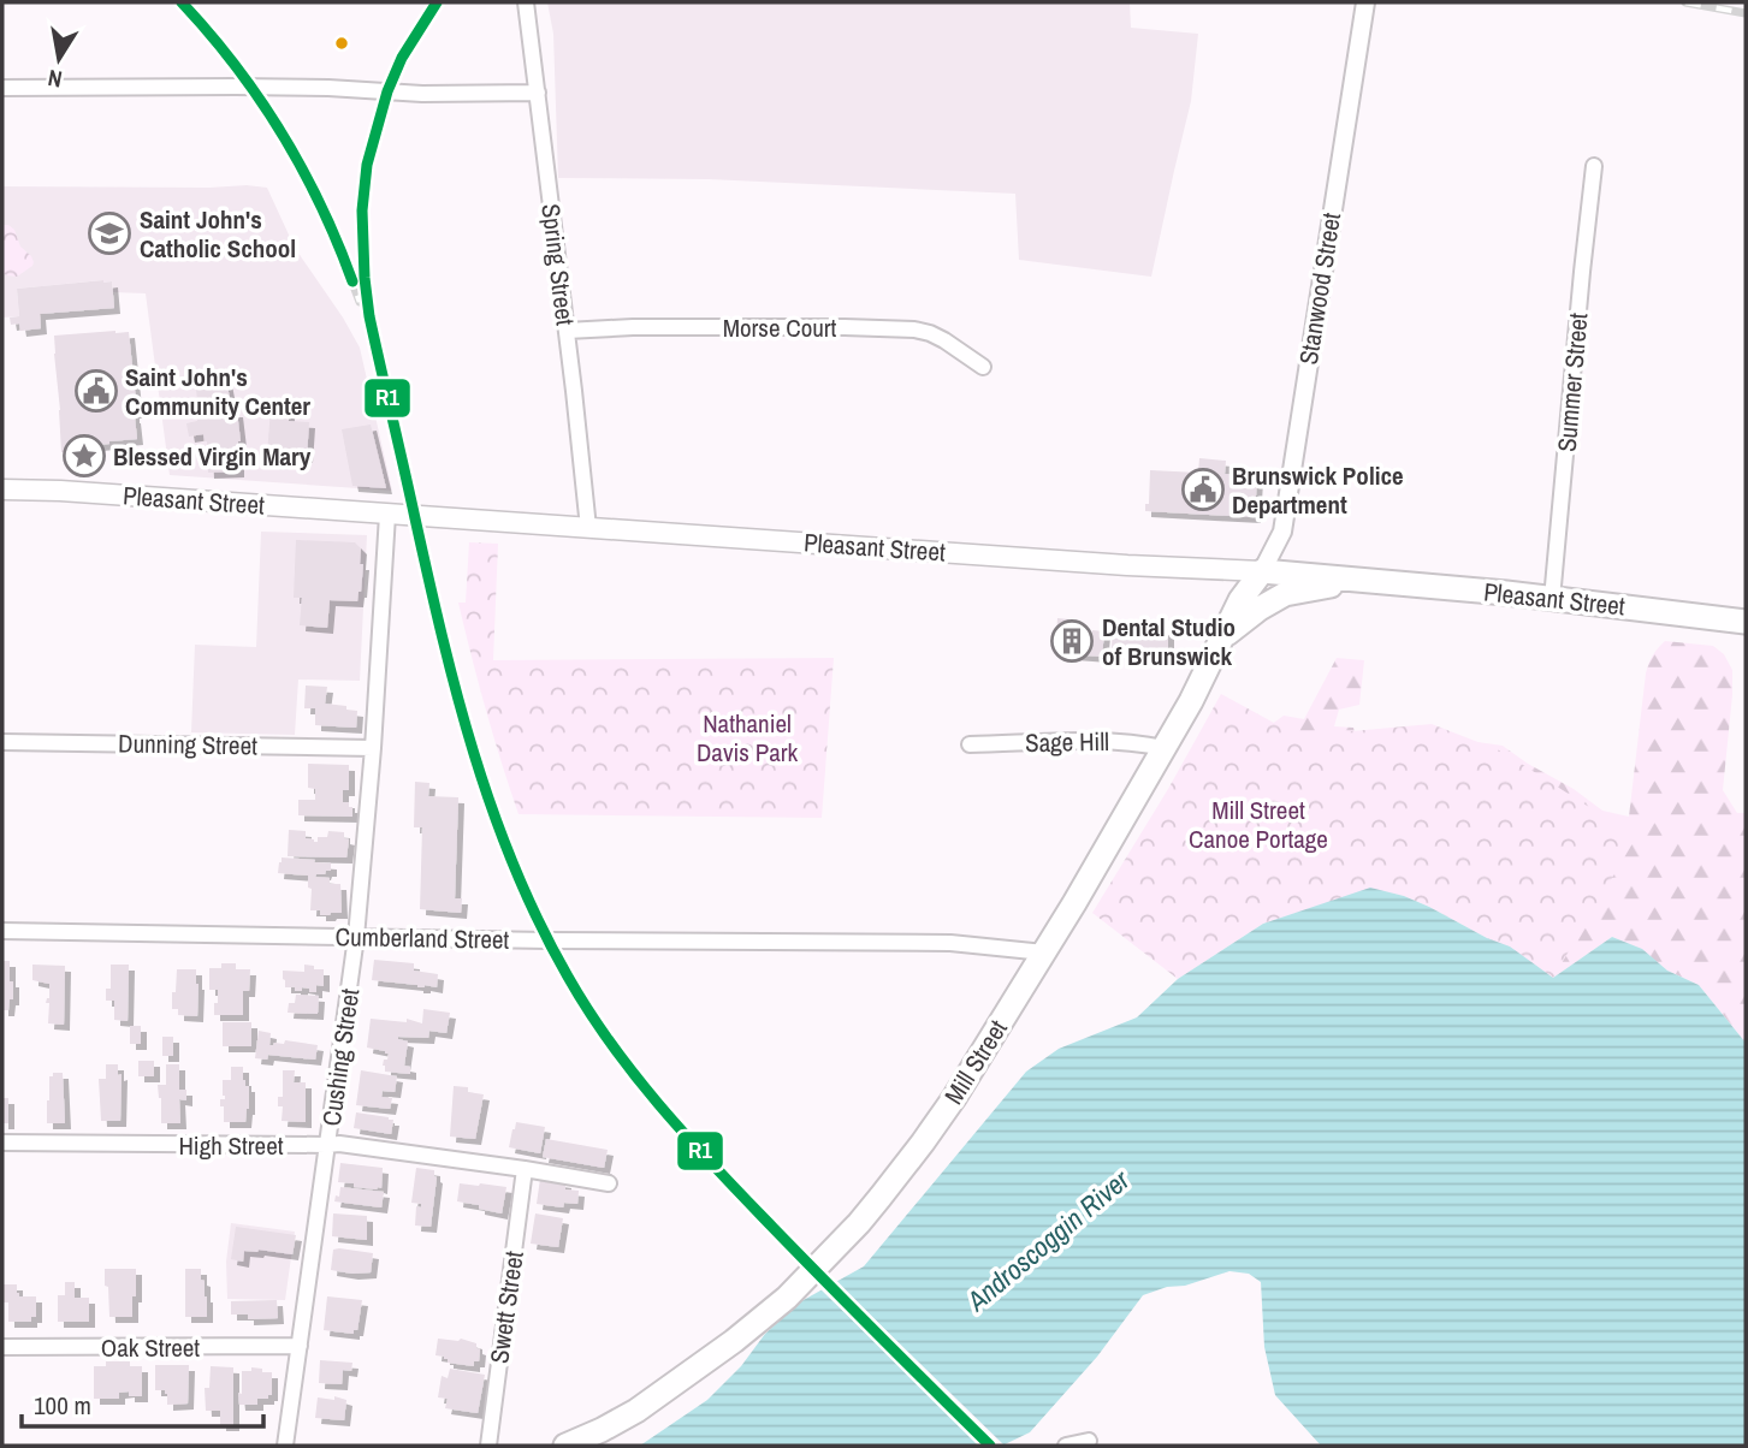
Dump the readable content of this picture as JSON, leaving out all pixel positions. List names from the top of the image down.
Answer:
{
  "streets": {
    "highway": ["Pleasant Street", "Mill Street"],
    "street": [
      "Spring Street",
      "Stanwood Street",
      "Morse Court",
      "Summer Street",
      "Sage Hill",
      "Dunning Street",
      "Cumberland Street",
      "Cushing Street",
      "High Street",
      "Swett Street",
      "Oak Street"
    ]
  },
  "crossings": [
    ["Spring Street", "Morse Court"],
    ["Spring Street", "Pleasant Street"],
    ["Stanwood Street", "Pleasant Street"],
    ["Stanwood Street", "Mill Street"],
    ["Summer Street", "Pleasant Street"],
    ["Pleasant Street", "Cushing Street"],
    ["Pleasant Street", "Mill Street"],
    ["Sage Hill", "Mill Street"],
    ["Dunning Street", "Cushing Street"],
    ["Cumberland Street", "Cushing Street"],
    ["Cumberland Street", "Mill Street"],
    ["Cushing Street", "High Street"],
    ["Cushing Street", "Oak Street"],
    ["High Street", "Swett Street"]
  ],
  "water": ["Androscoggin River"],
  "parks": ["Nathaniel Davis Park", "Mill Street Canoe Portage"],
  "places": {
    "school or university": ["Saint John's Catholic School"],
    "public building": ["Saint John's Community Center", "Brunswick Police Department"],
    "place": ["Blessed Virgin Mary"],
    "building": ["Dental Studio of Brunswick"]
  },
  "lines": ["transit line R1"],
  "scale_bar": "100 m",
  "north": "bottom"
}
